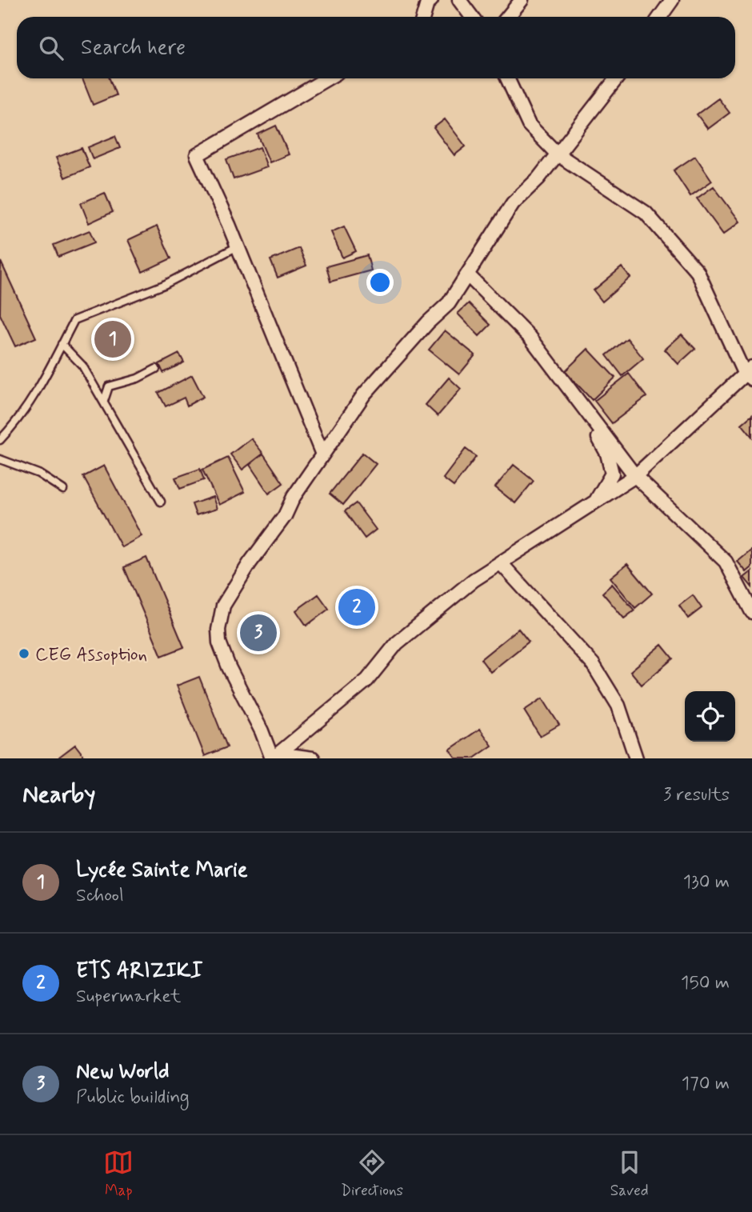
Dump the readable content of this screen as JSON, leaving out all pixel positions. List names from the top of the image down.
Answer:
{
  "places": ["CEG Assoption"],
  "page": {
    "search": "Search here",
    "pins": ["1", "2", "3"],
    "heading": ["Nearby", "3 results"],
    "list": [
      {
        "mark": "1",
        "name": "Lycée Sainte Marie",
        "note": "School",
        "value": "130 m"
      },
      {
        "mark": "2",
        "name": "ETS ARIZIKI",
        "note": "Supermarket",
        "value": "150 m"
      },
      {
        "mark": "3",
        "name": "New World",
        "note": "Public building",
        "value": "170 m"
      }
    ],
    "nav": ["Map", "Directions", "Saved"]
  }
}
